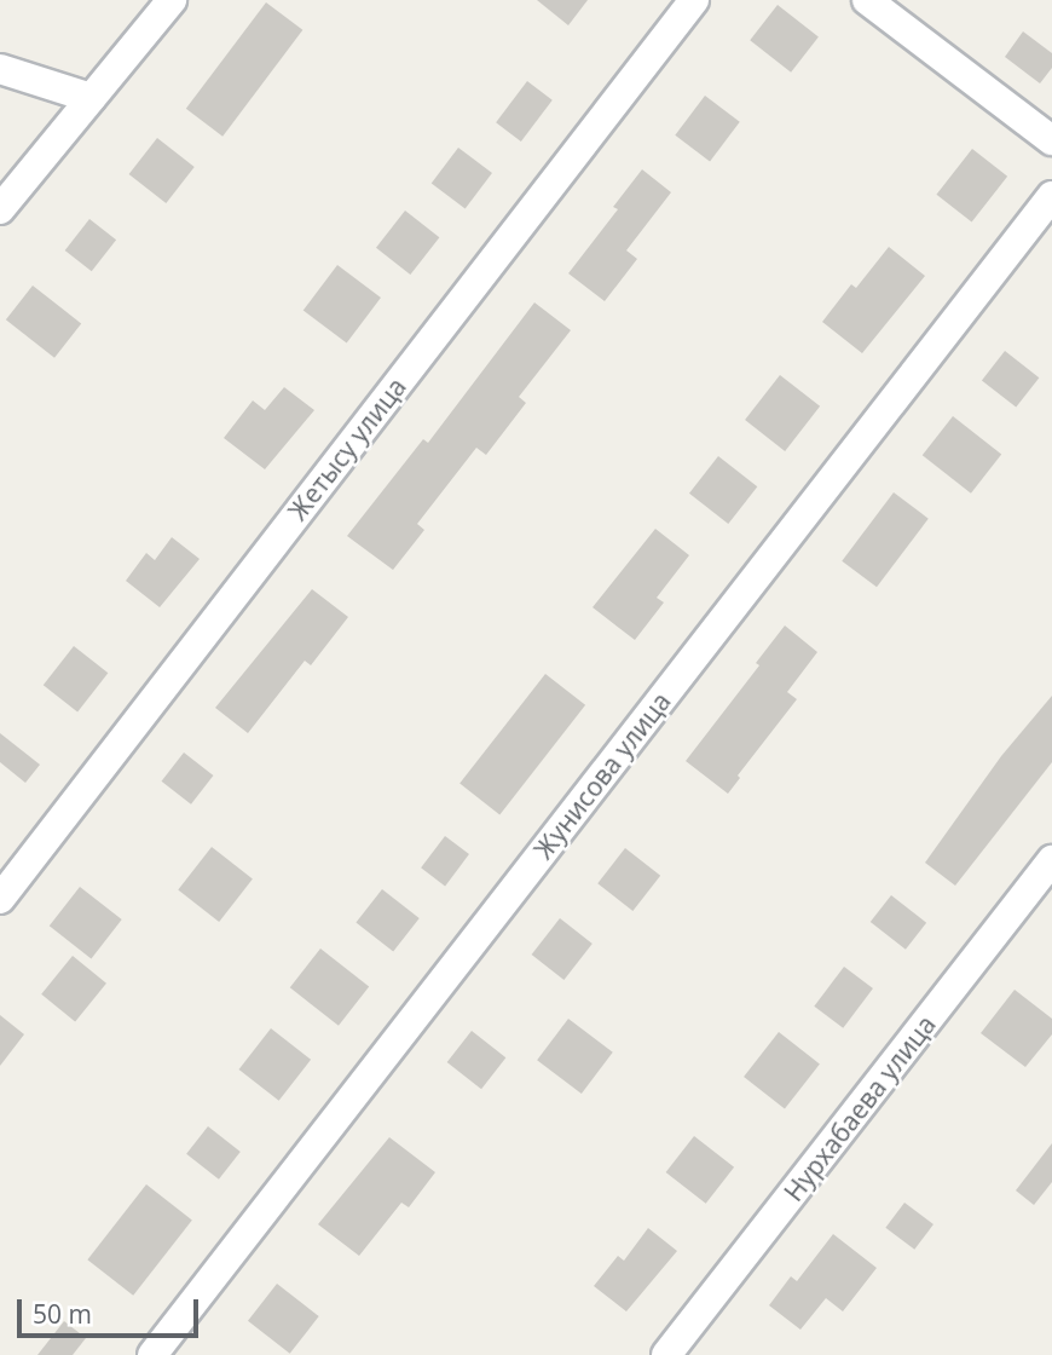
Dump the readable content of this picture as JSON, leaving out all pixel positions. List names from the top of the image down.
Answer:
{
  "streets": {
    "street": ["Жетысу улица", "Жунисова улица", "Нурхабаева улица"]
  },
  "scale_bar": "50 m"
}
